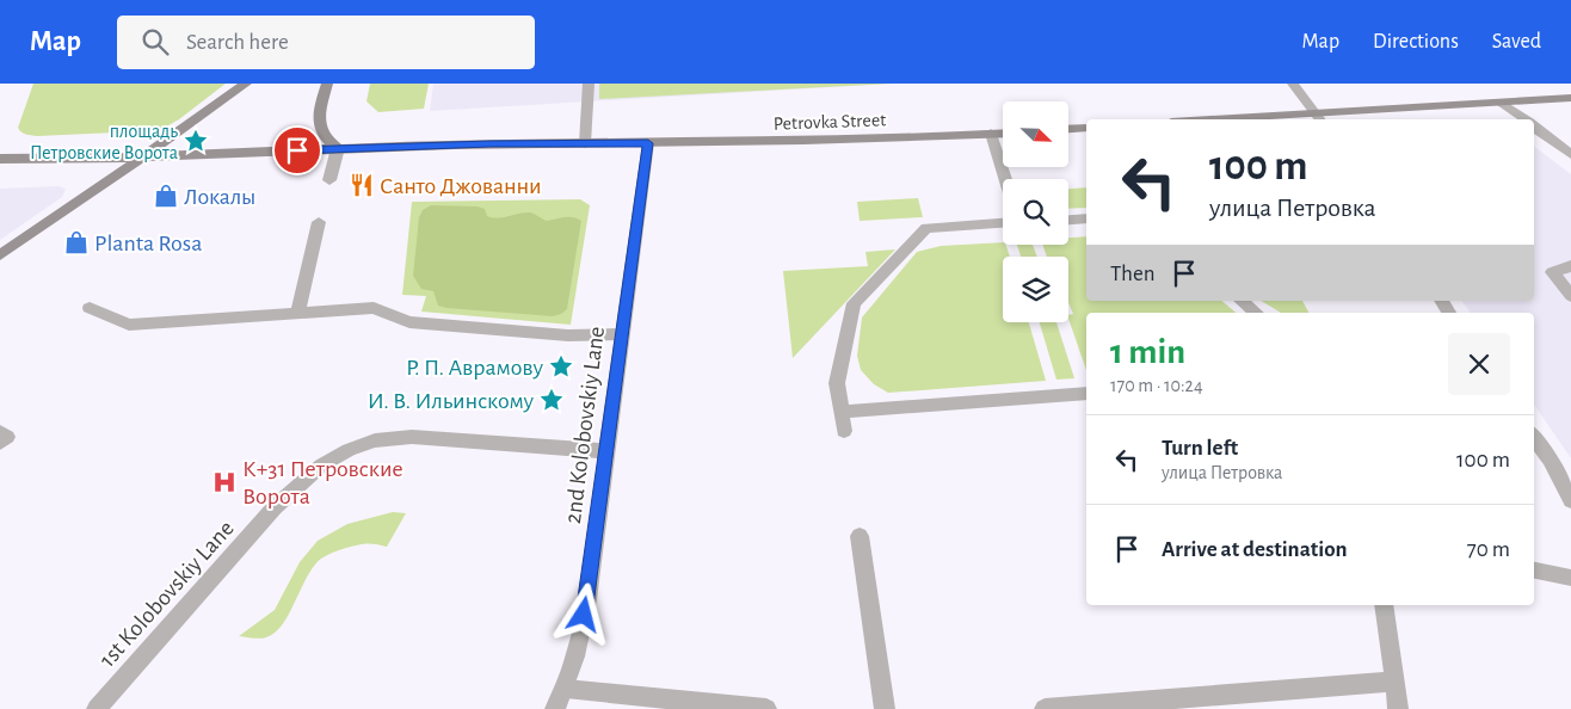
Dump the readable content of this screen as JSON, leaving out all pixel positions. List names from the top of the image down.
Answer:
{
  "streets": {
    "main road": ["Petrovka Street"],
    "street": ["2nd Kolobovskiy Lane", "1st Kolobovskiy Lane"]
  },
  "crossings": [
    ["Petrovka Street", "2nd Kolobovskiy Lane"],
    ["2nd Kolobovskiy Lane", "1st Kolobovskiy Lane"]
  ],
  "places": {
    "place": ["площадь Петровские Ворота", "Р. П. Аврамову", "И. В. Ильинскому"],
    "restaurant": ["Санто Джованни"],
    "shop": ["Локалы", "Planta Rosa"],
    "hospital": ["К+31 Петровские Ворота"]
  },
  "north": "bottom right",
  "page": {
    "header": "Map",
    "search": "Search here",
    "nav": ["Map", "Directions", "Saved"],
    "turn": ["100 m", "улица Петровка"],
    "then": "Then",
    "heading": ["1 min", "170 m · 10:24"],
    "list": [
      {
        "name": "Turn left",
        "note": "улица Петровка",
        "value": "100 m"
      },
      {
        "name": "Arrive at destination",
        "value": "70 m"
      }
    ]
  }
}
